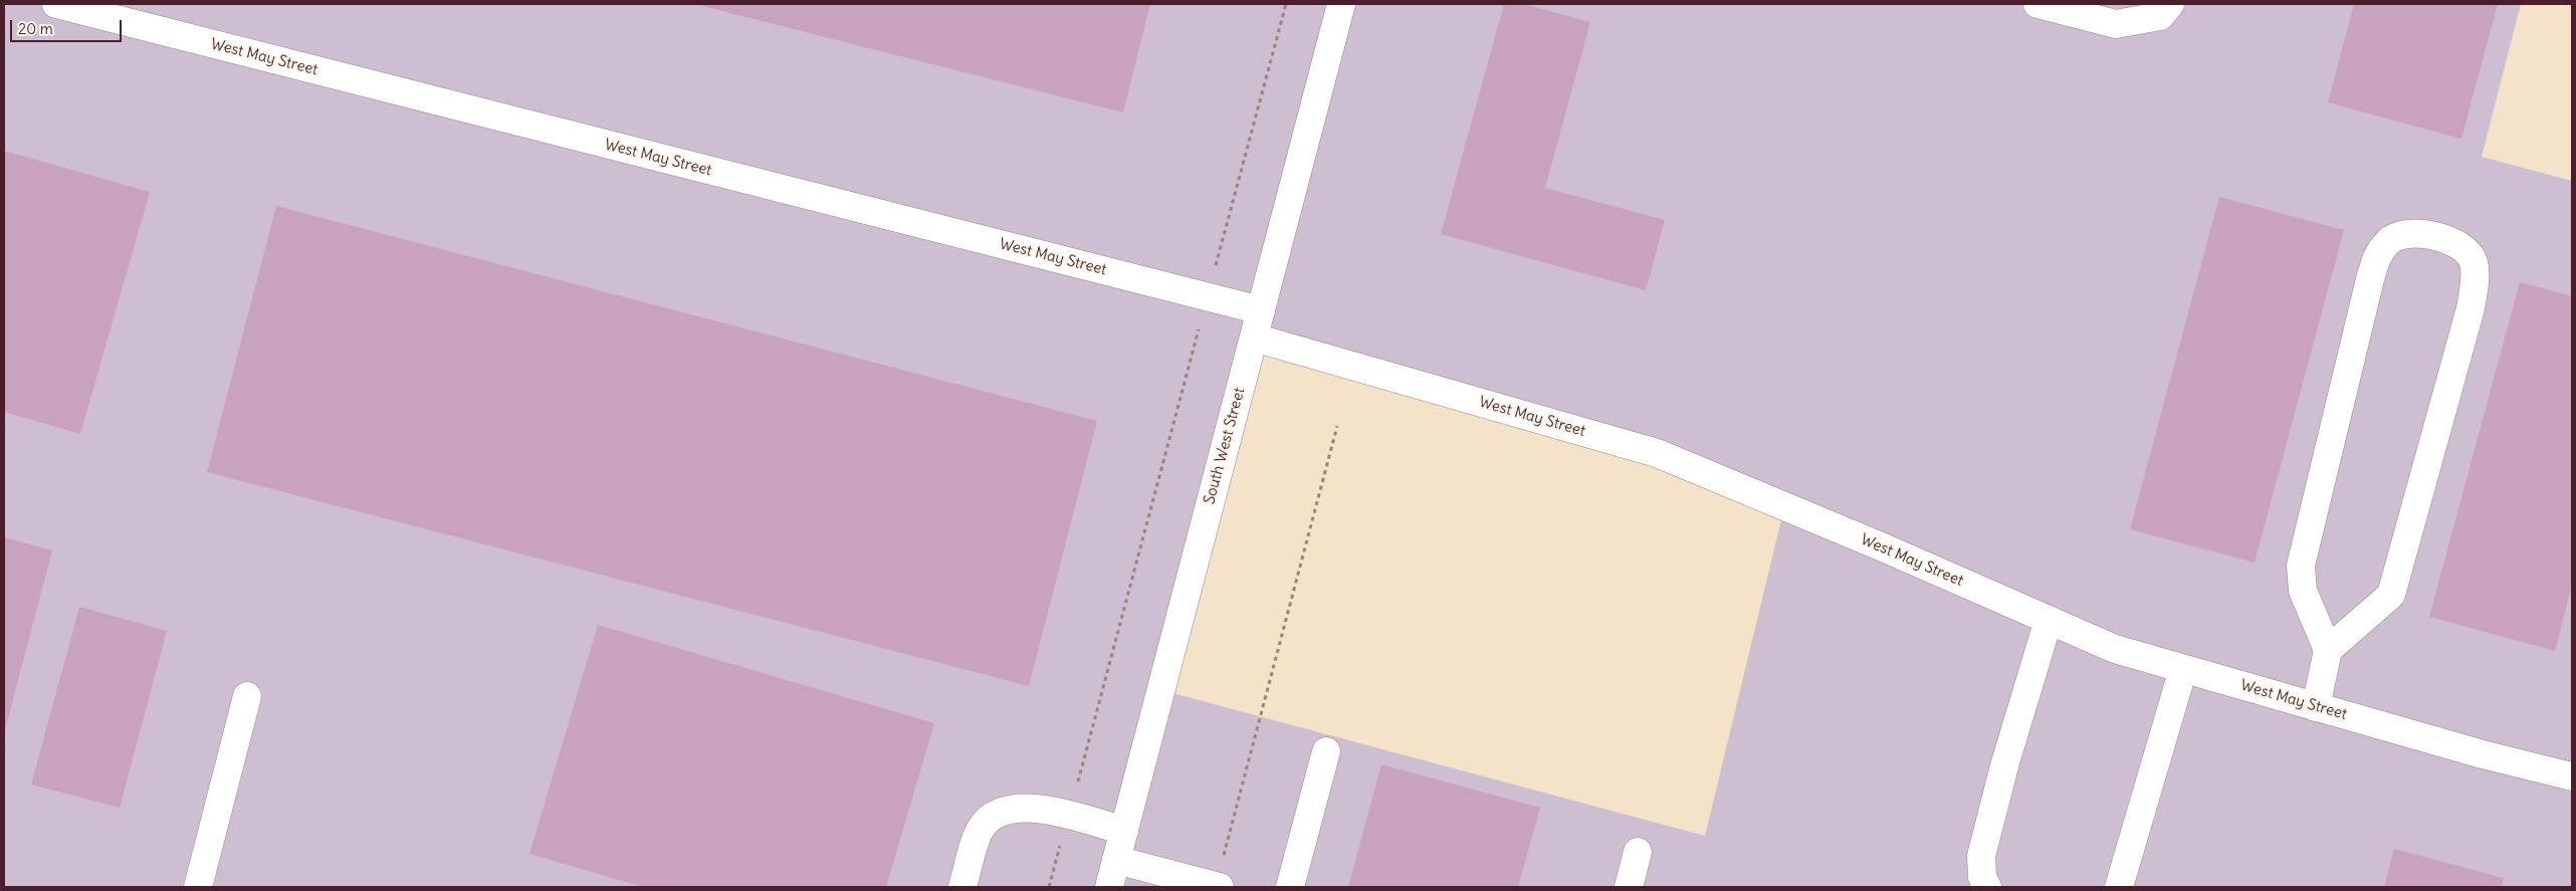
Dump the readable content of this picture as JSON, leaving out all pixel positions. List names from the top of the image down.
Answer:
{
  "streets": {
    "street": ["West May Street", "South West Street"]
  },
  "crossings": [
    ["West May Street", "South West Street"]
  ],
  "scale_bar": "20 m"
}
